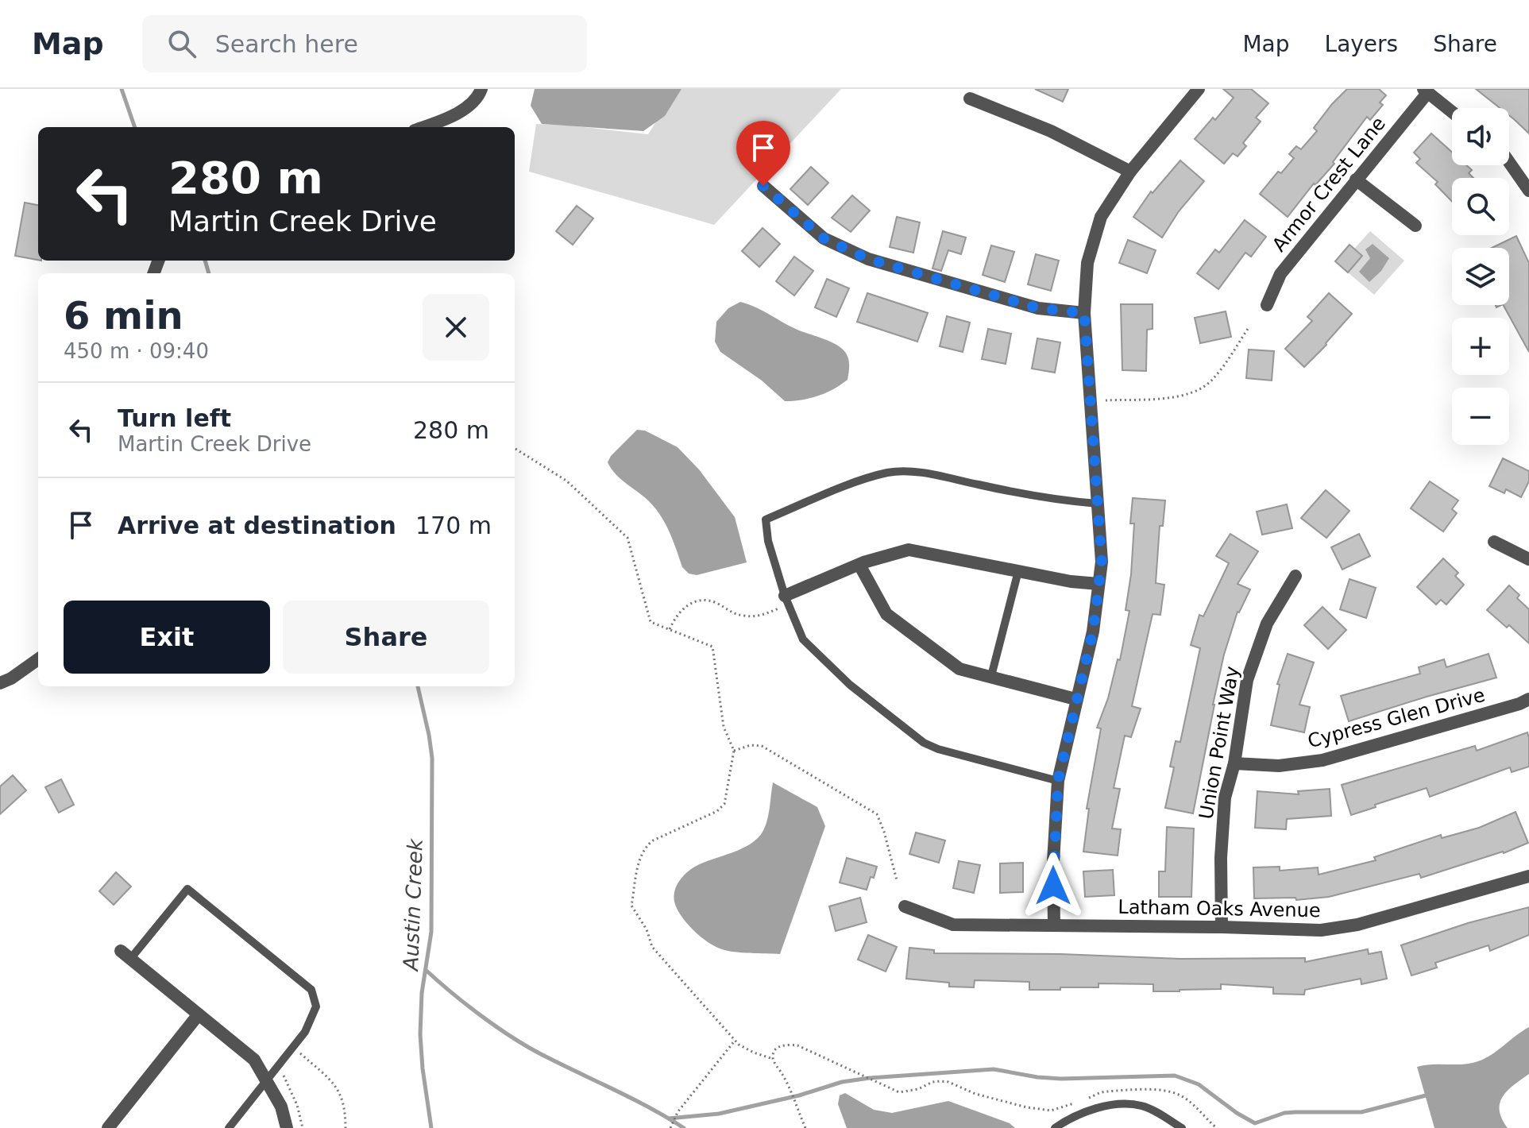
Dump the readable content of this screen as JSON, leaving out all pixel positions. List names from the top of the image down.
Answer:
{
  "streets": {
    "street": [
      "Armor Crest Lane",
      "Cypress Glen Drive",
      "Union Point Way",
      "Latham Oaks Avenue"
    ]
  },
  "crossings": [
    ["Cypress Glen Drive", "Union Point Way"],
    ["Union Point Way", "Latham Oaks Avenue"]
  ],
  "water": ["Austin Creek"],
  "page": {
    "header": "Map",
    "search": "Search here",
    "nav": ["Map", "Layers", "Share"],
    "map_buttons": ["+", "−"],
    "turn": ["280 m", "Martin Creek Drive"],
    "heading": ["6 min", "450 m · 09:40"],
    "list": [
      {
        "name": "Turn left",
        "note": "Martin Creek Drive",
        "value": "280 m"
      },
      {
        "name": "Arrive at destination",
        "value": "170 m"
      }
    ],
    "buttons": ["Exit", "Share"]
  }
}
